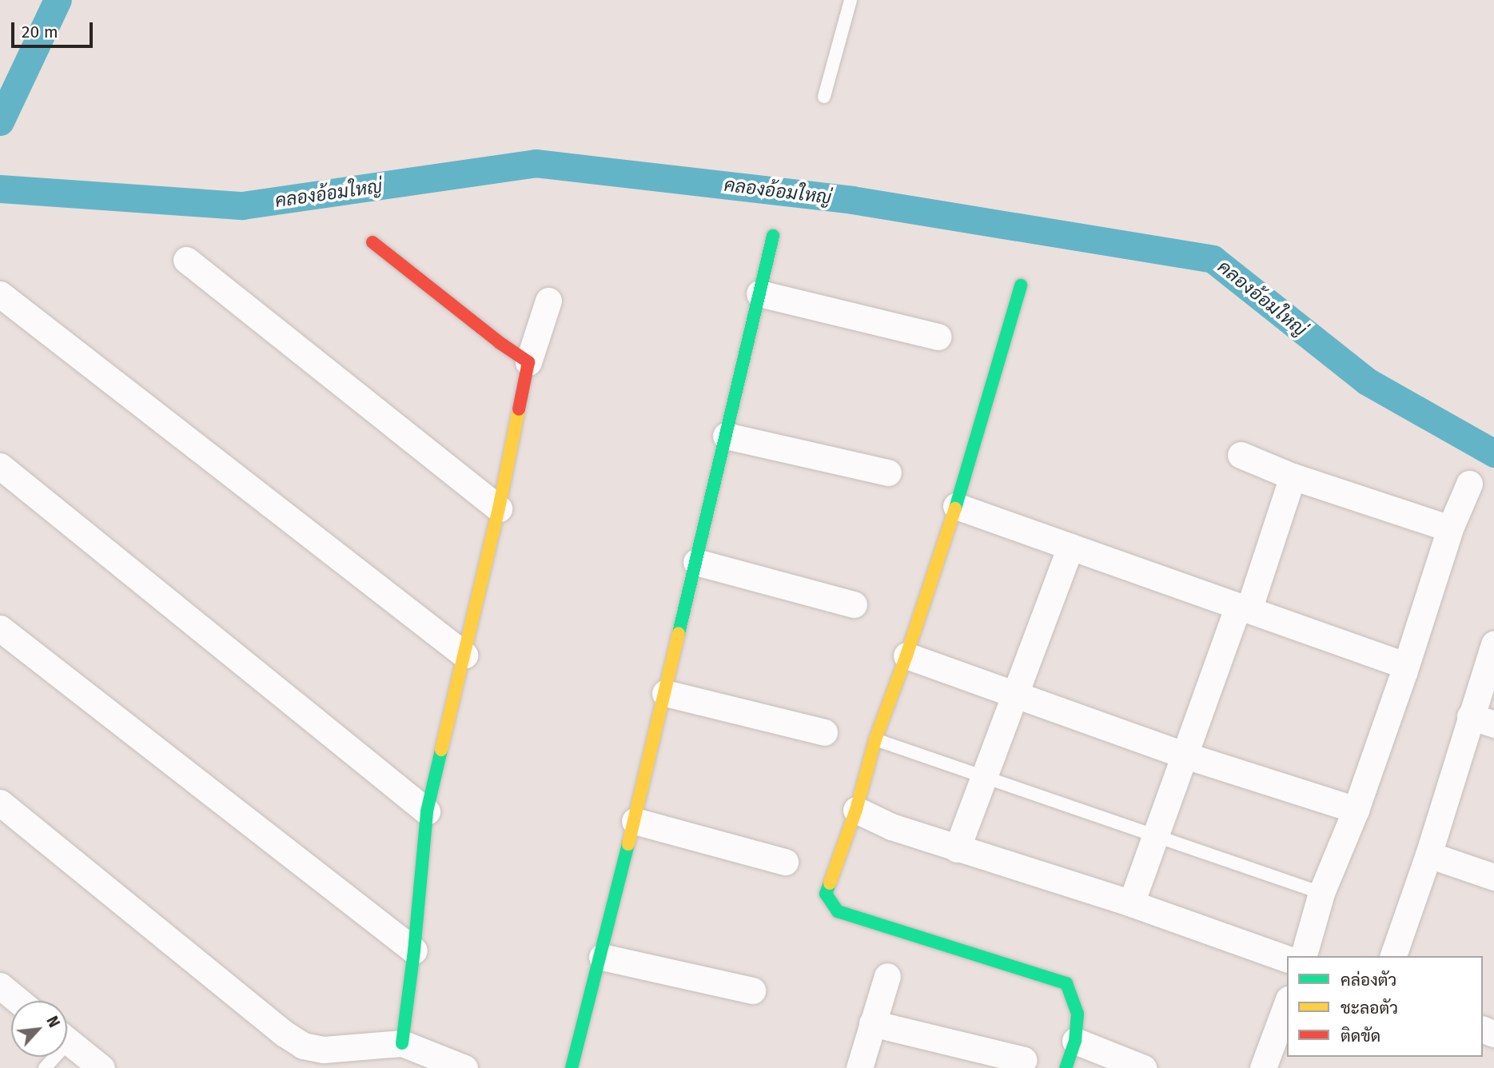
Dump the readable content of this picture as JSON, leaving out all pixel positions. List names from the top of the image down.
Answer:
{
  "water": ["คลองอ้อมใหญ่"],
  "legend": ["คล่องตัว", "ชะลอตัว", "ติดขัด"],
  "scale_bar": "20 m",
  "north": "top right"
}
